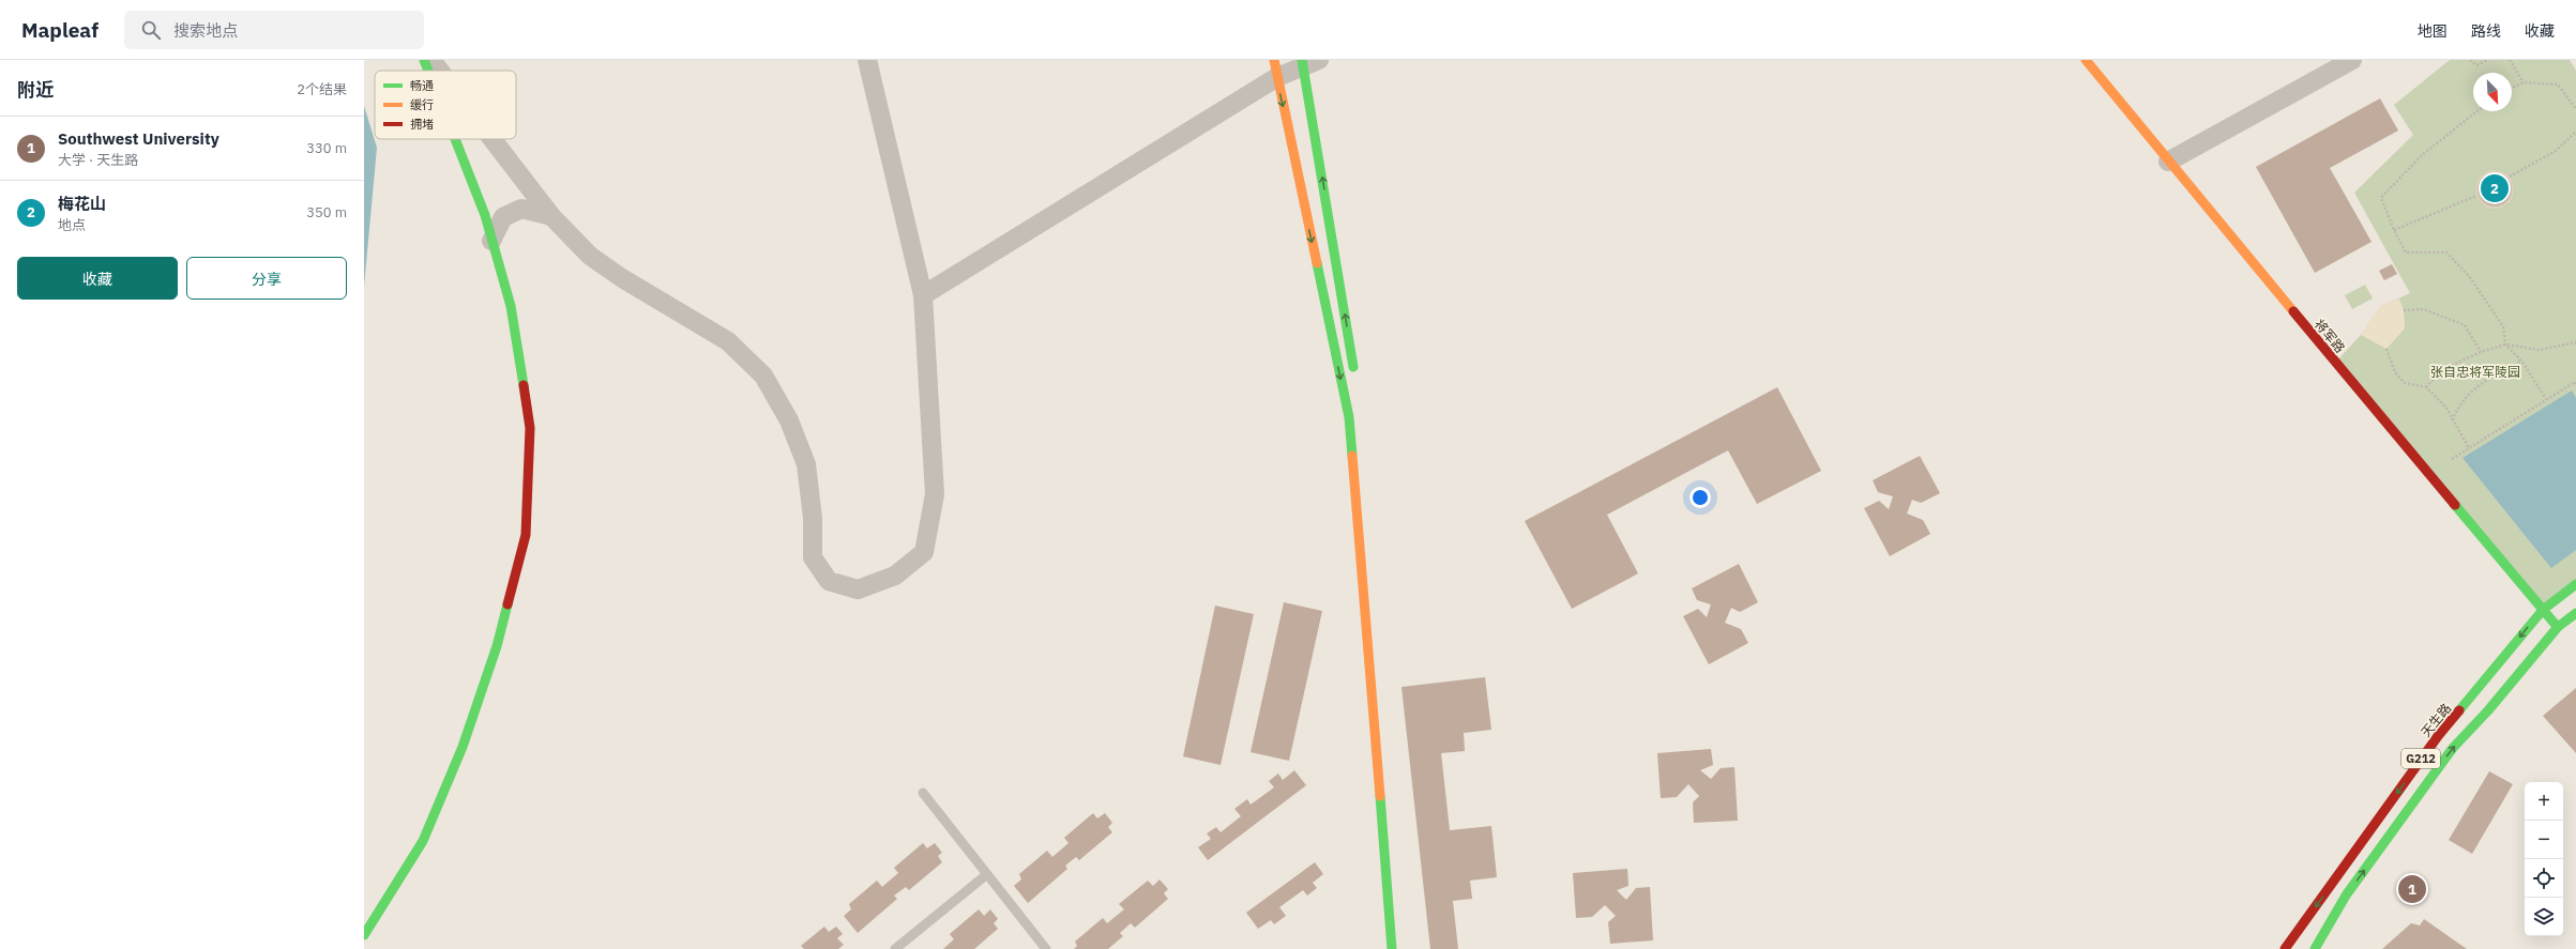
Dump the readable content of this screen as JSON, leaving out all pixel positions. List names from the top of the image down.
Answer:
{
  "streets": {
    "main road": ["将军路", "天生路", "G212"]
  },
  "crossings": [
    ["将军路", "天生路"],
    ["将军路", "G212"]
  ],
  "parks": ["张自忠将军陵园"],
  "legend": ["畅通", "缓行", "拥堵"],
  "north": "bottom right",
  "page": {
    "header": "Mapleaf",
    "search": "搜索地点",
    "nav": ["地图", "路线", "收藏"],
    "heading": ["附近", "2个结果"],
    "list": [
      {
        "mark": "1",
        "name": "Southwest University",
        "note": "大学 · 天生路",
        "value": "330 m"
      },
      {
        "mark": "2",
        "name": "梅花山",
        "note": "地点",
        "value": "350 m"
      }
    ],
    "pins": ["2", "1"],
    "buttons": ["收藏", "分享"],
    "map_buttons": ["+", "−"]
  }
}
